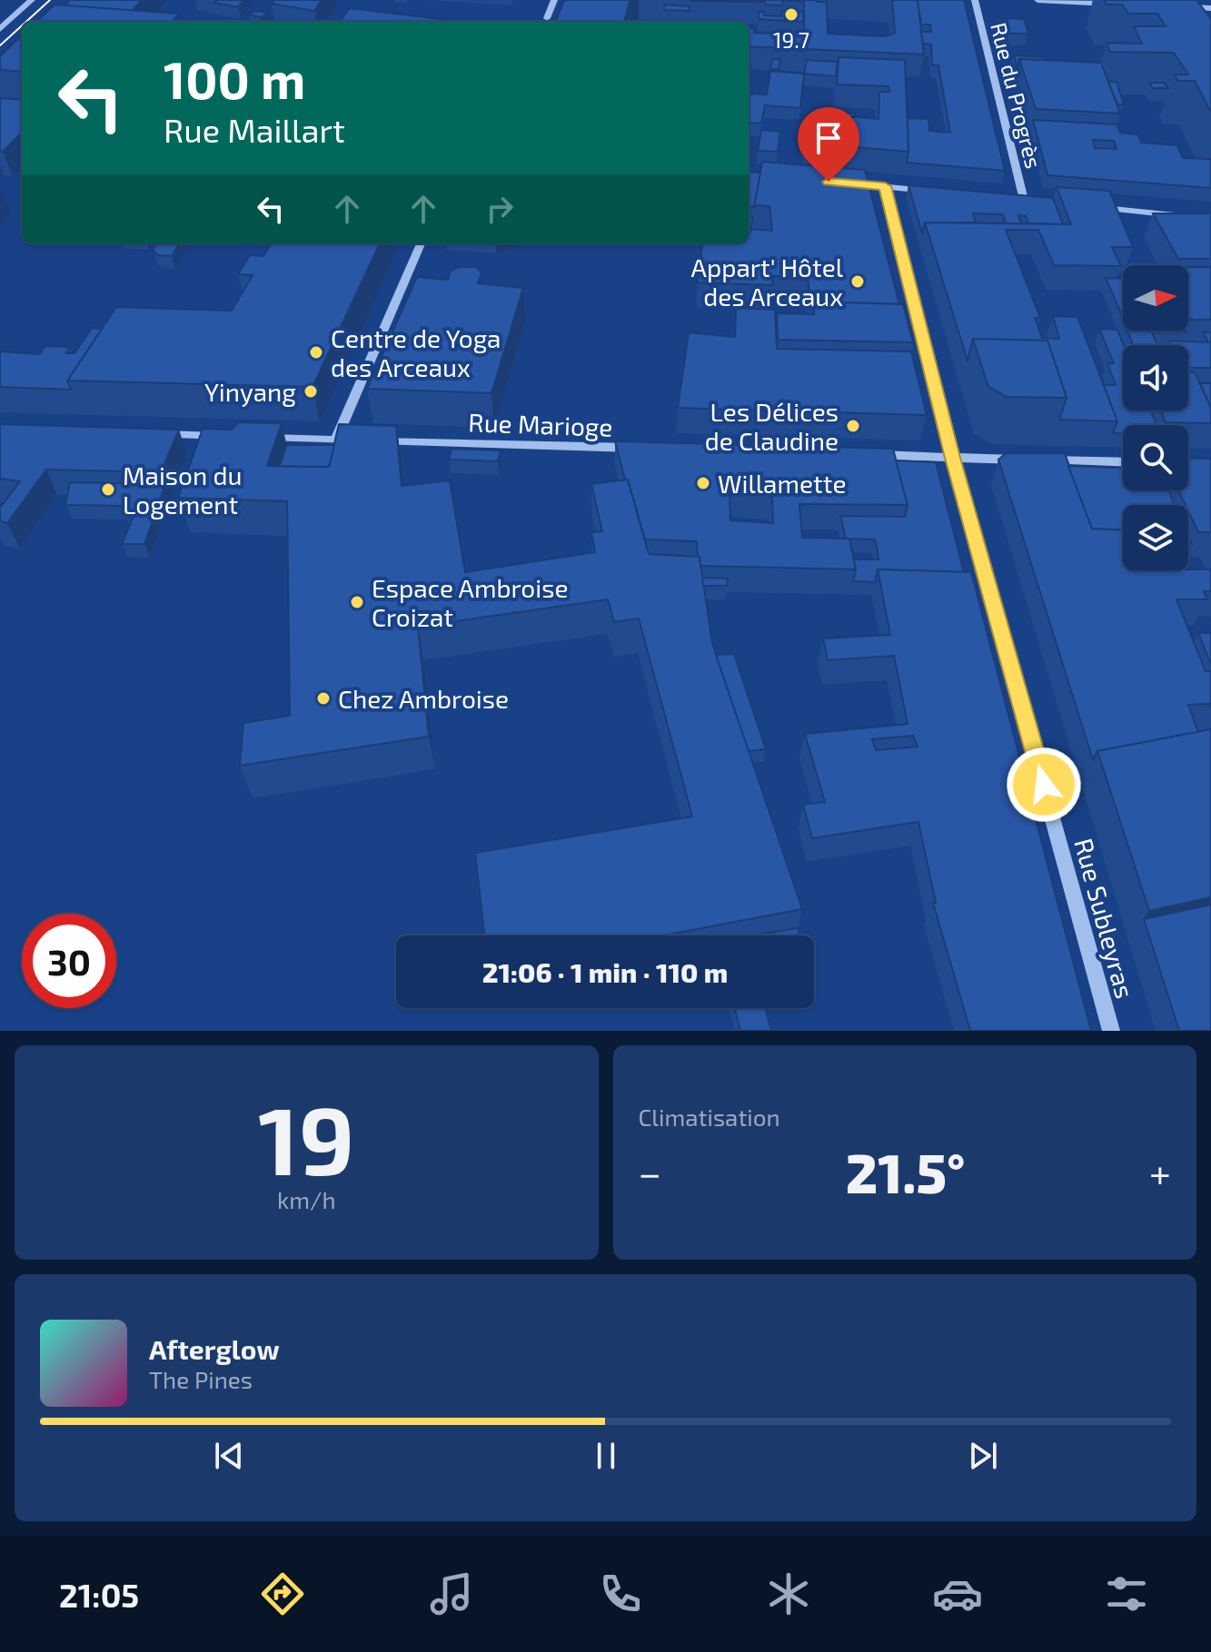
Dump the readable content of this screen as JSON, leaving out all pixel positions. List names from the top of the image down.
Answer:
{
  "streets": {
    "street": ["Rue du Progrès", "Rue Marioge", "Rue Subleyras"]
  },
  "places": [
    "19.7",
    "Appart' Hôtel des Arceaux",
    "Centre de Yoga des Arceaux",
    "Yinyang",
    "Les Délices de Claudine",
    "Willamette",
    "Maison du Logement",
    "Espace Ambroise Croizat",
    "Chez Ambroise"
  ],
  "north": "right",
  "page": {
    "turn": ["100 m", "Rue Maillart"],
    "limit": "30",
    "trip": "21:06 · 1 min · 110 m",
    "tile": [
      ["19", "km/h"],
      "Climatisation"
    ],
    "heat": ["−", "21.5°", "+"],
    "song": ["Afterglow", "The Pines"],
    "tabs": "21:05"
  }
}
